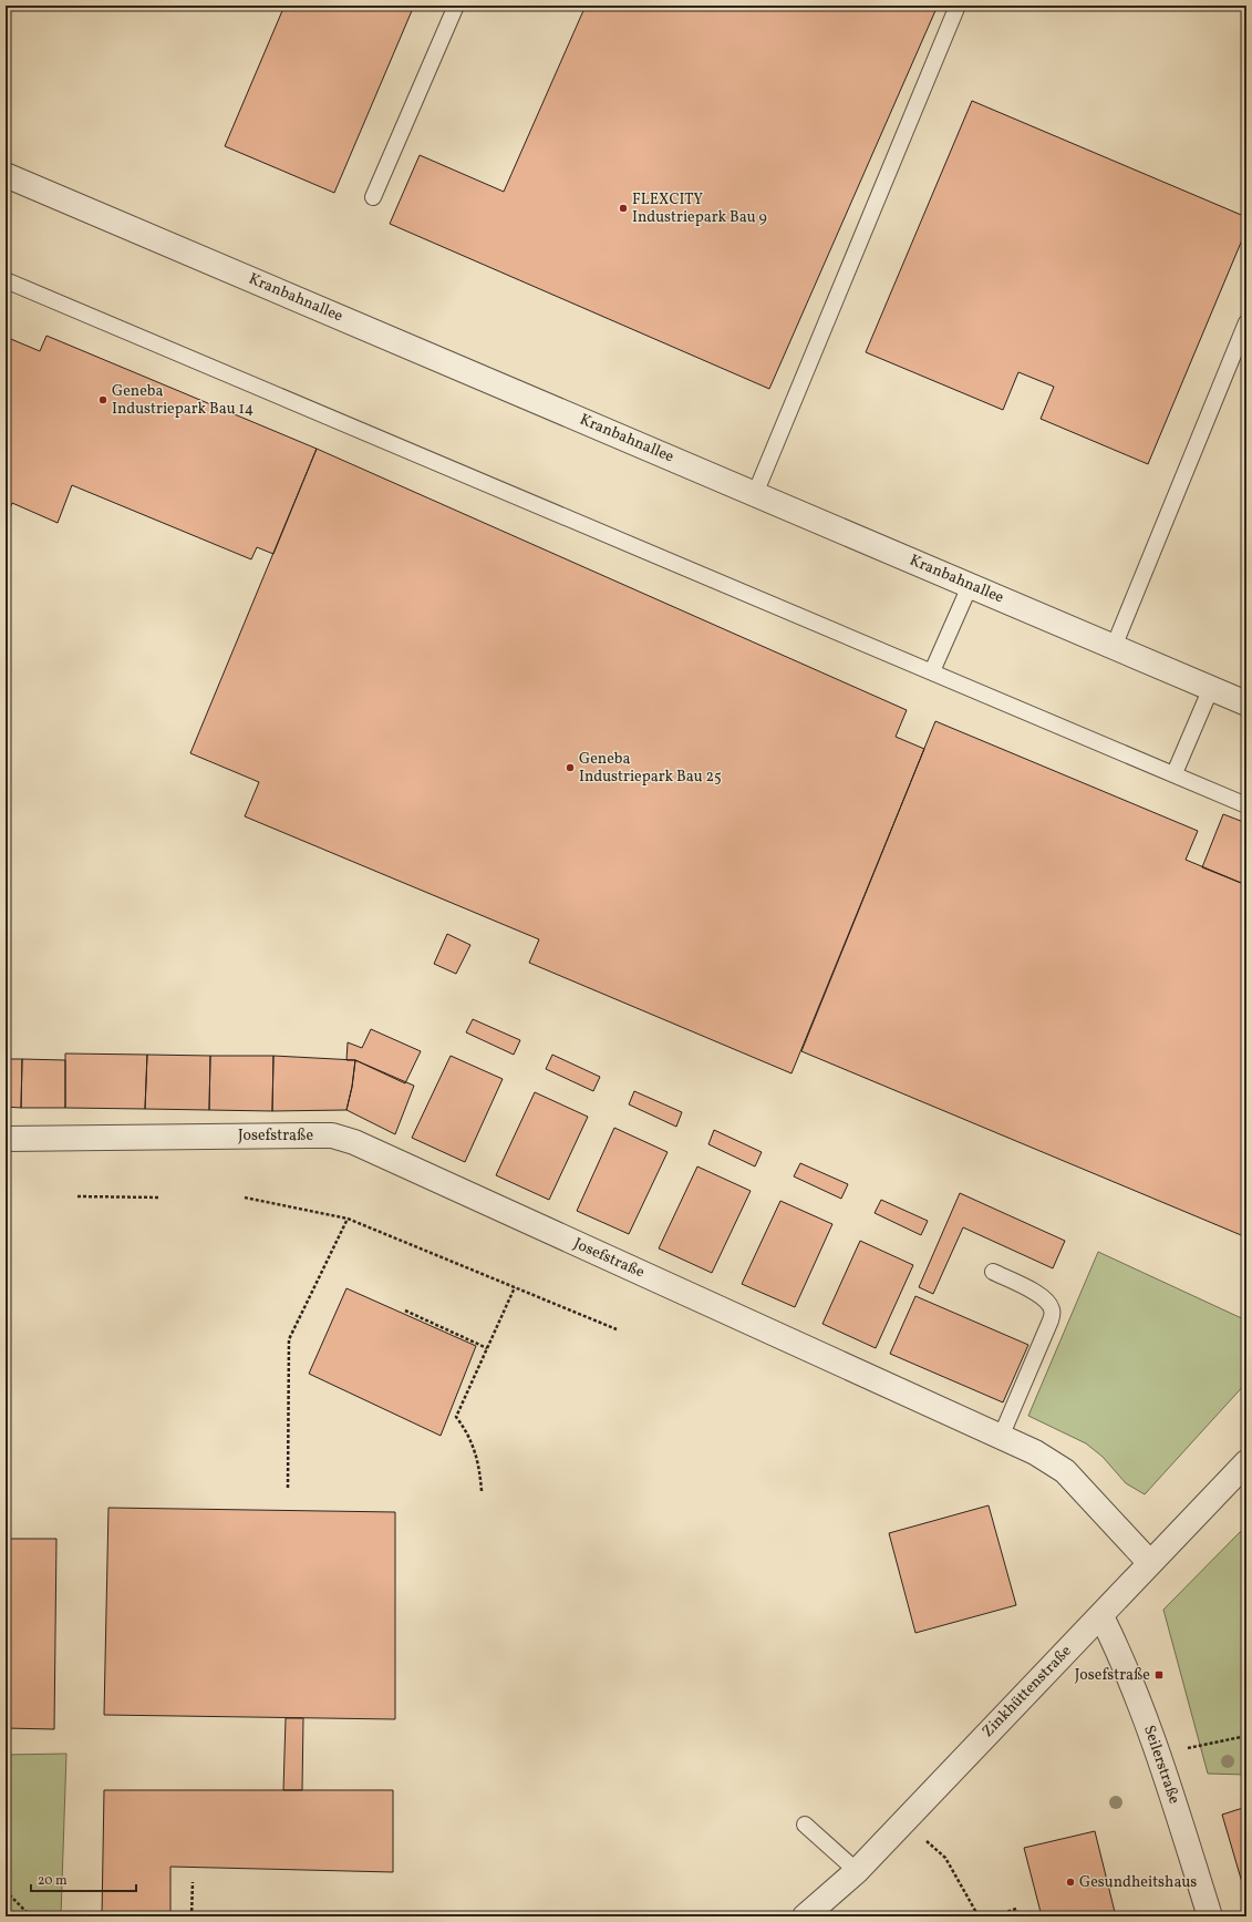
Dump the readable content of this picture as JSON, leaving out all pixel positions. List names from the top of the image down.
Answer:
{
  "streets": {
    "street": [
      "Kranbahnallee",
      "Josefstraße",
      "Zinkhüttenstraße",
      "Seilerstraße"
    ]
  },
  "crossings": [
    ["Josefstraße", "Zinkhüttenstraße"],
    ["Zinkhüttenstraße", "Seilerstraße"]
  ],
  "places": {
    "other": [
      "FLEXCITY Industriepark Bau 9",
      "Geneba Industriepark Bau 14",
      "Geneba Industriepark Bau 25",
      "Gesundheitshaus"
    ],
    "transit": ["Josefstraße"]
  },
  "scale_bar": "20 m"
}
